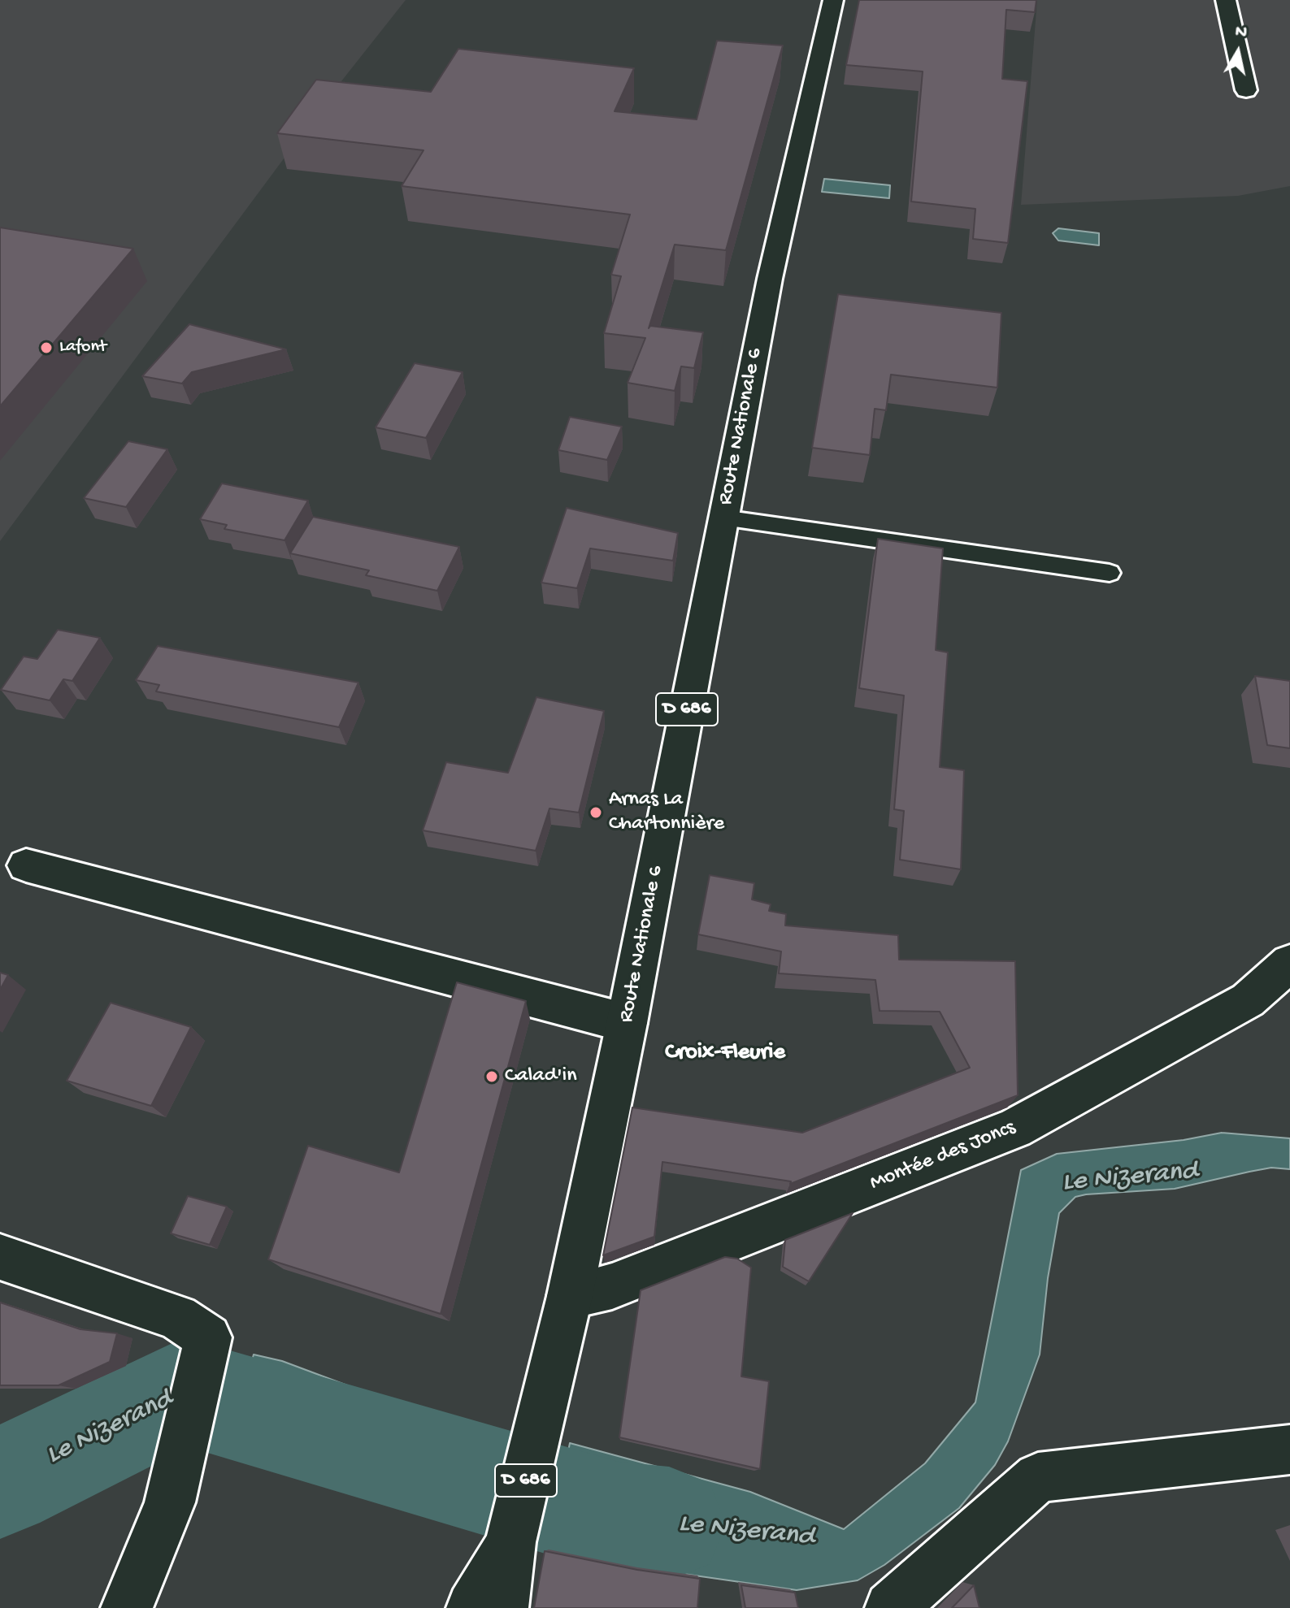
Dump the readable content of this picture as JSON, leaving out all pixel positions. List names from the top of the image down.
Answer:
{
  "streets": {
    "main road": ["Route Nationale 6", "D 686", "Montée des Joncs"]
  },
  "crossings": [
    ["Route Nationale 6", "Montée des Joncs"]
  ],
  "districts": ["Croix-Fleurie"],
  "water": ["Le Nizerand"],
  "places": ["Lafont", "Arnas La Chartonnière", "Calad'in"],
  "north": "top"
}
